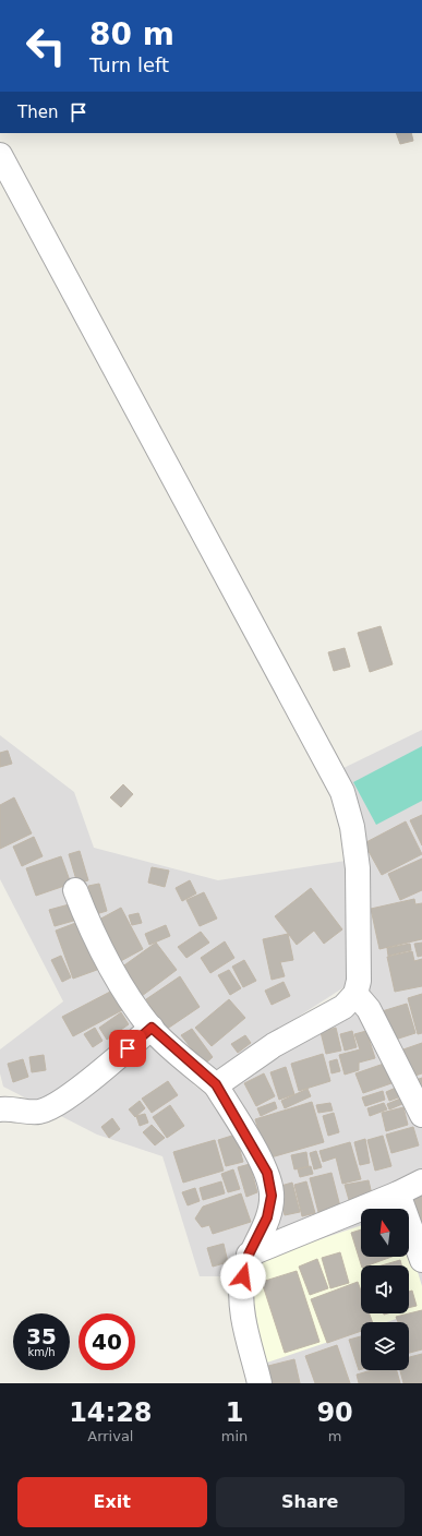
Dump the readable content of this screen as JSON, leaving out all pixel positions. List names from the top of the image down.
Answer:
{
  "north": "top",
  "page": {
    "turn": ["80 m", "Turn left"],
    "then": "Then",
    "speed": "35 km/h",
    "limit": "40",
    "eta": [
      "14:28",
      "Arrival",
      "1",
      "min",
      "90",
      "m"
    ],
    "buttons": ["Exit", "Share"]
  }
}
